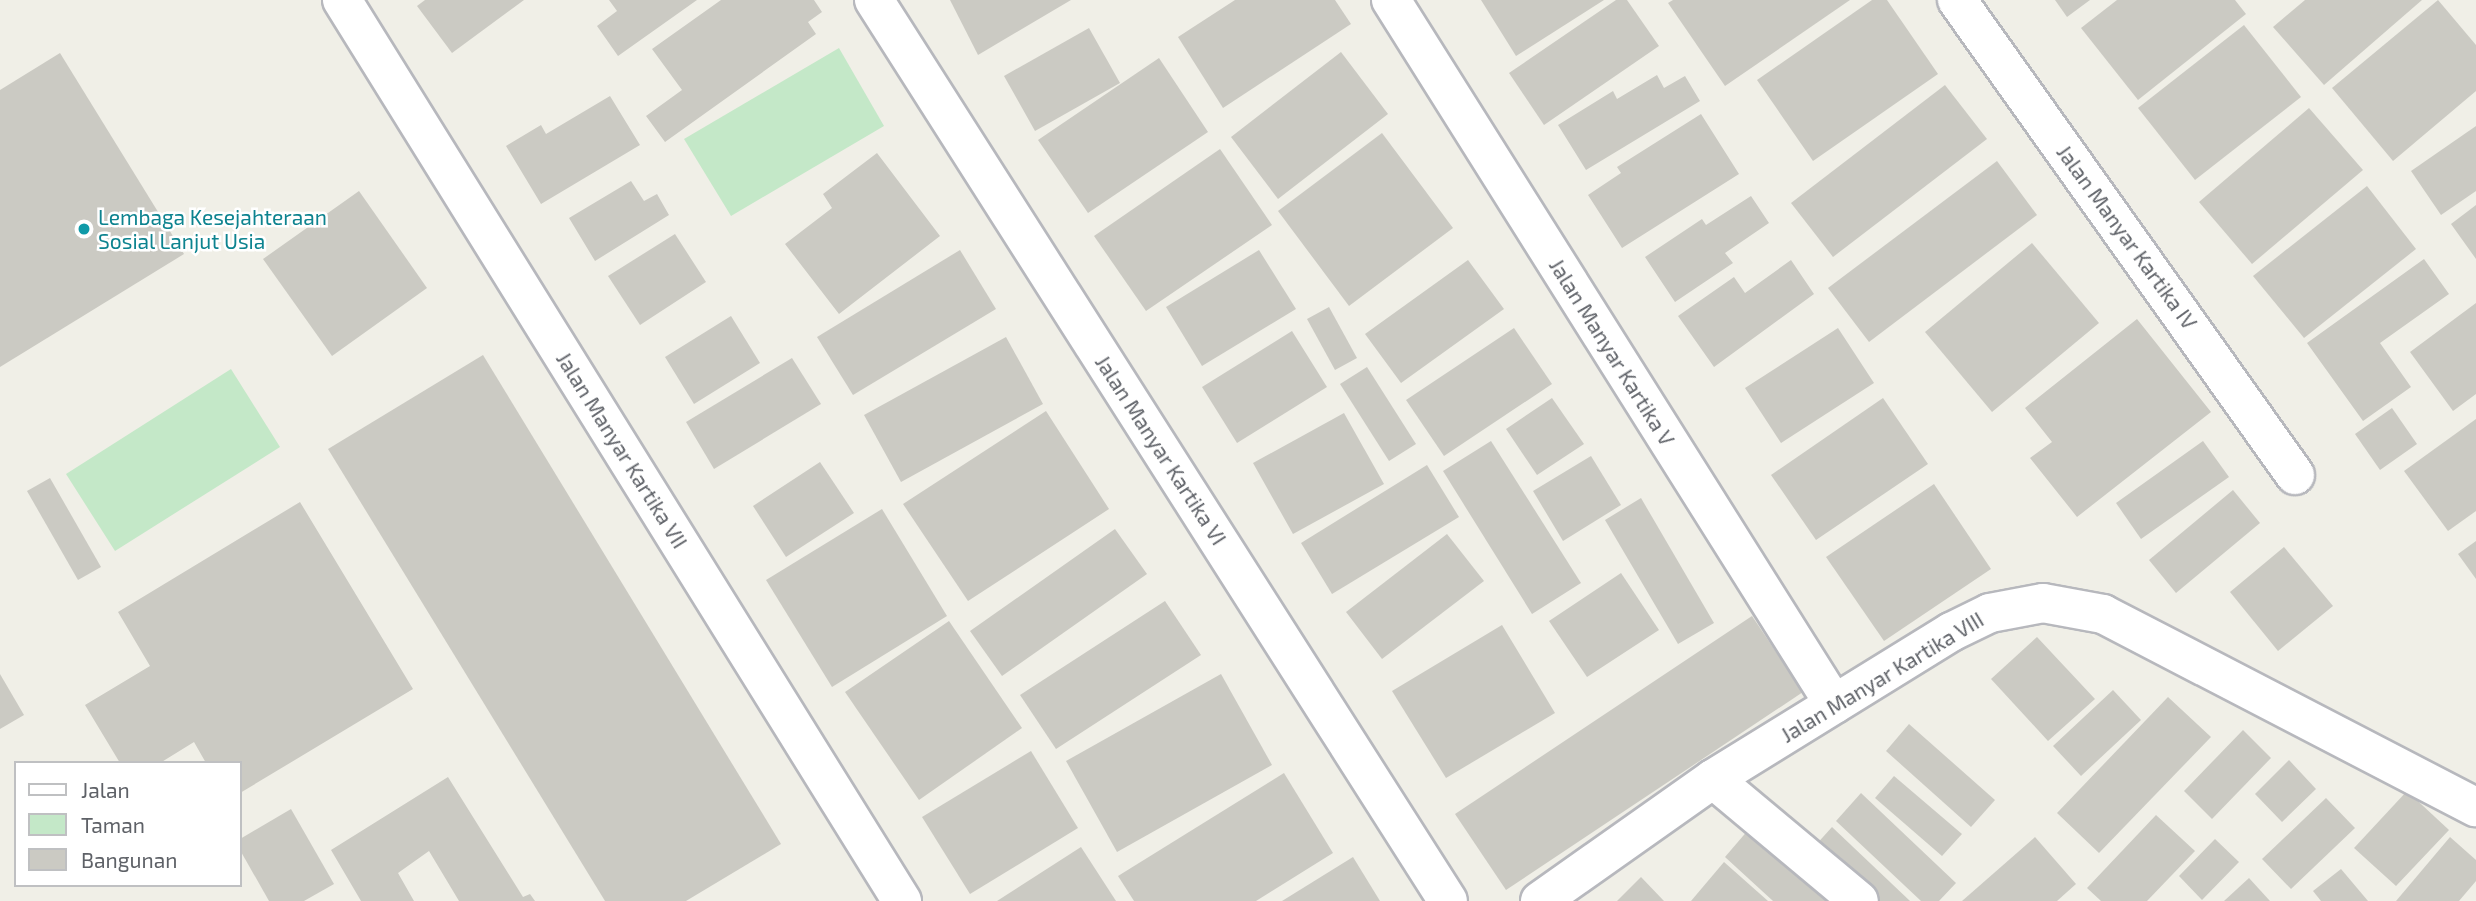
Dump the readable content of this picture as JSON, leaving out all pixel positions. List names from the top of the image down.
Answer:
{
  "streets": {
    "street": [
      "Jalan Manyar Kartika IV",
      "Jalan Manyar Kartika V",
      "Jalan Manyar Kartika VII",
      "Jalan Manyar Kartika VI",
      "Jalan Manyar Kartika VIII"
    ]
  },
  "crossings": [
    ["Jalan Manyar Kartika V", "Jalan Manyar Kartika VIII"]
  ],
  "places": ["Lembaga Kesejahteraan Sosial Lanjut Usia"],
  "legend": ["Jalan", "Taman", "Bangunan"]
}
